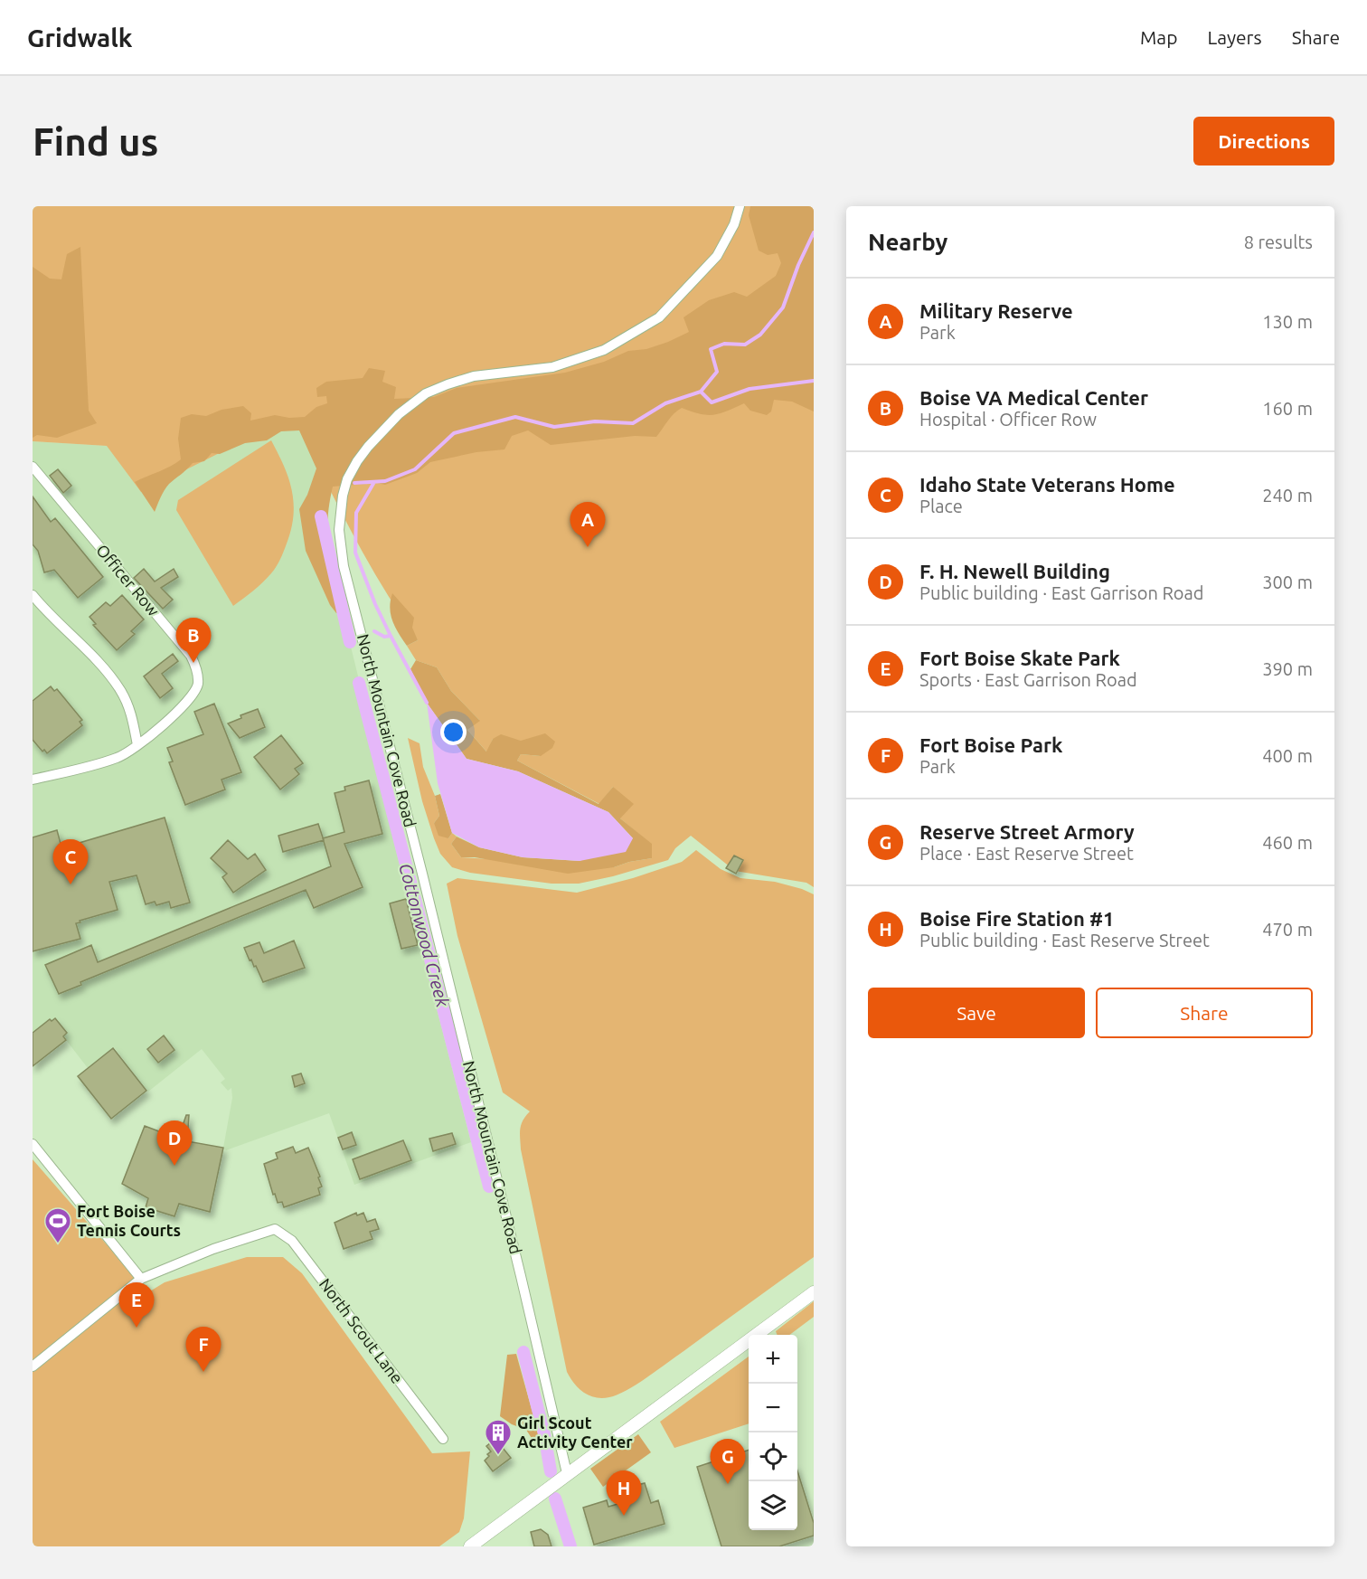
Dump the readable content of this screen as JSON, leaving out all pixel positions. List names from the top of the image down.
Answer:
{
  "streets": {
    "street": ["Officer Row", "North Mountain Cove Road", "North Scout Lane"]
  },
  "water": ["Cottonwood Creek"],
  "places": {
    "sports": ["Fort Boise Tennis Courts"],
    "building": ["Girl Scout Activity Center"]
  },
  "page": {
    "header": "Gridwalk",
    "nav": ["Map", "Layers", "Share"],
    "buttons": [
      "Directions",
      ["Save", "Share"]
    ],
    "title": "Find us",
    "heading": ["Nearby", "8 results"],
    "list": [
      {
        "mark": "A",
        "name": "Military Reserve",
        "note": "Park",
        "value": "130 m"
      },
      {
        "mark": "B",
        "name": "Boise VA Medical Center",
        "note": "Hospital · Officer Row",
        "value": "160 m"
      },
      {
        "mark": "C",
        "name": "Idaho State Veterans Home",
        "note": "Place",
        "value": "240 m"
      },
      {
        "mark": "D",
        "name": "F. H. Newell Building",
        "note": "Public building · East Garrison Road",
        "value": "300 m"
      },
      {
        "mark": "E",
        "name": "Fort Boise Skate Park",
        "note": "Sports · East Garrison Road",
        "value": "390 m"
      },
      {
        "mark": "F",
        "name": "Fort Boise Park",
        "note": "Park",
        "value": "400 m"
      },
      {
        "mark": "G",
        "name": "Reserve Street Armory",
        "note": "Place · East Reserve Street",
        "value": "460 m"
      },
      {
        "mark": "H",
        "name": "Boise Fire Station #1",
        "note": "Public building · East Reserve Street",
        "value": "470 m"
      }
    ],
    "pins": [
      "A",
      "B",
      "C",
      "D",
      "E",
      "F",
      "G",
      "H"
    ],
    "map_buttons": ["+", "−"]
  }
}
